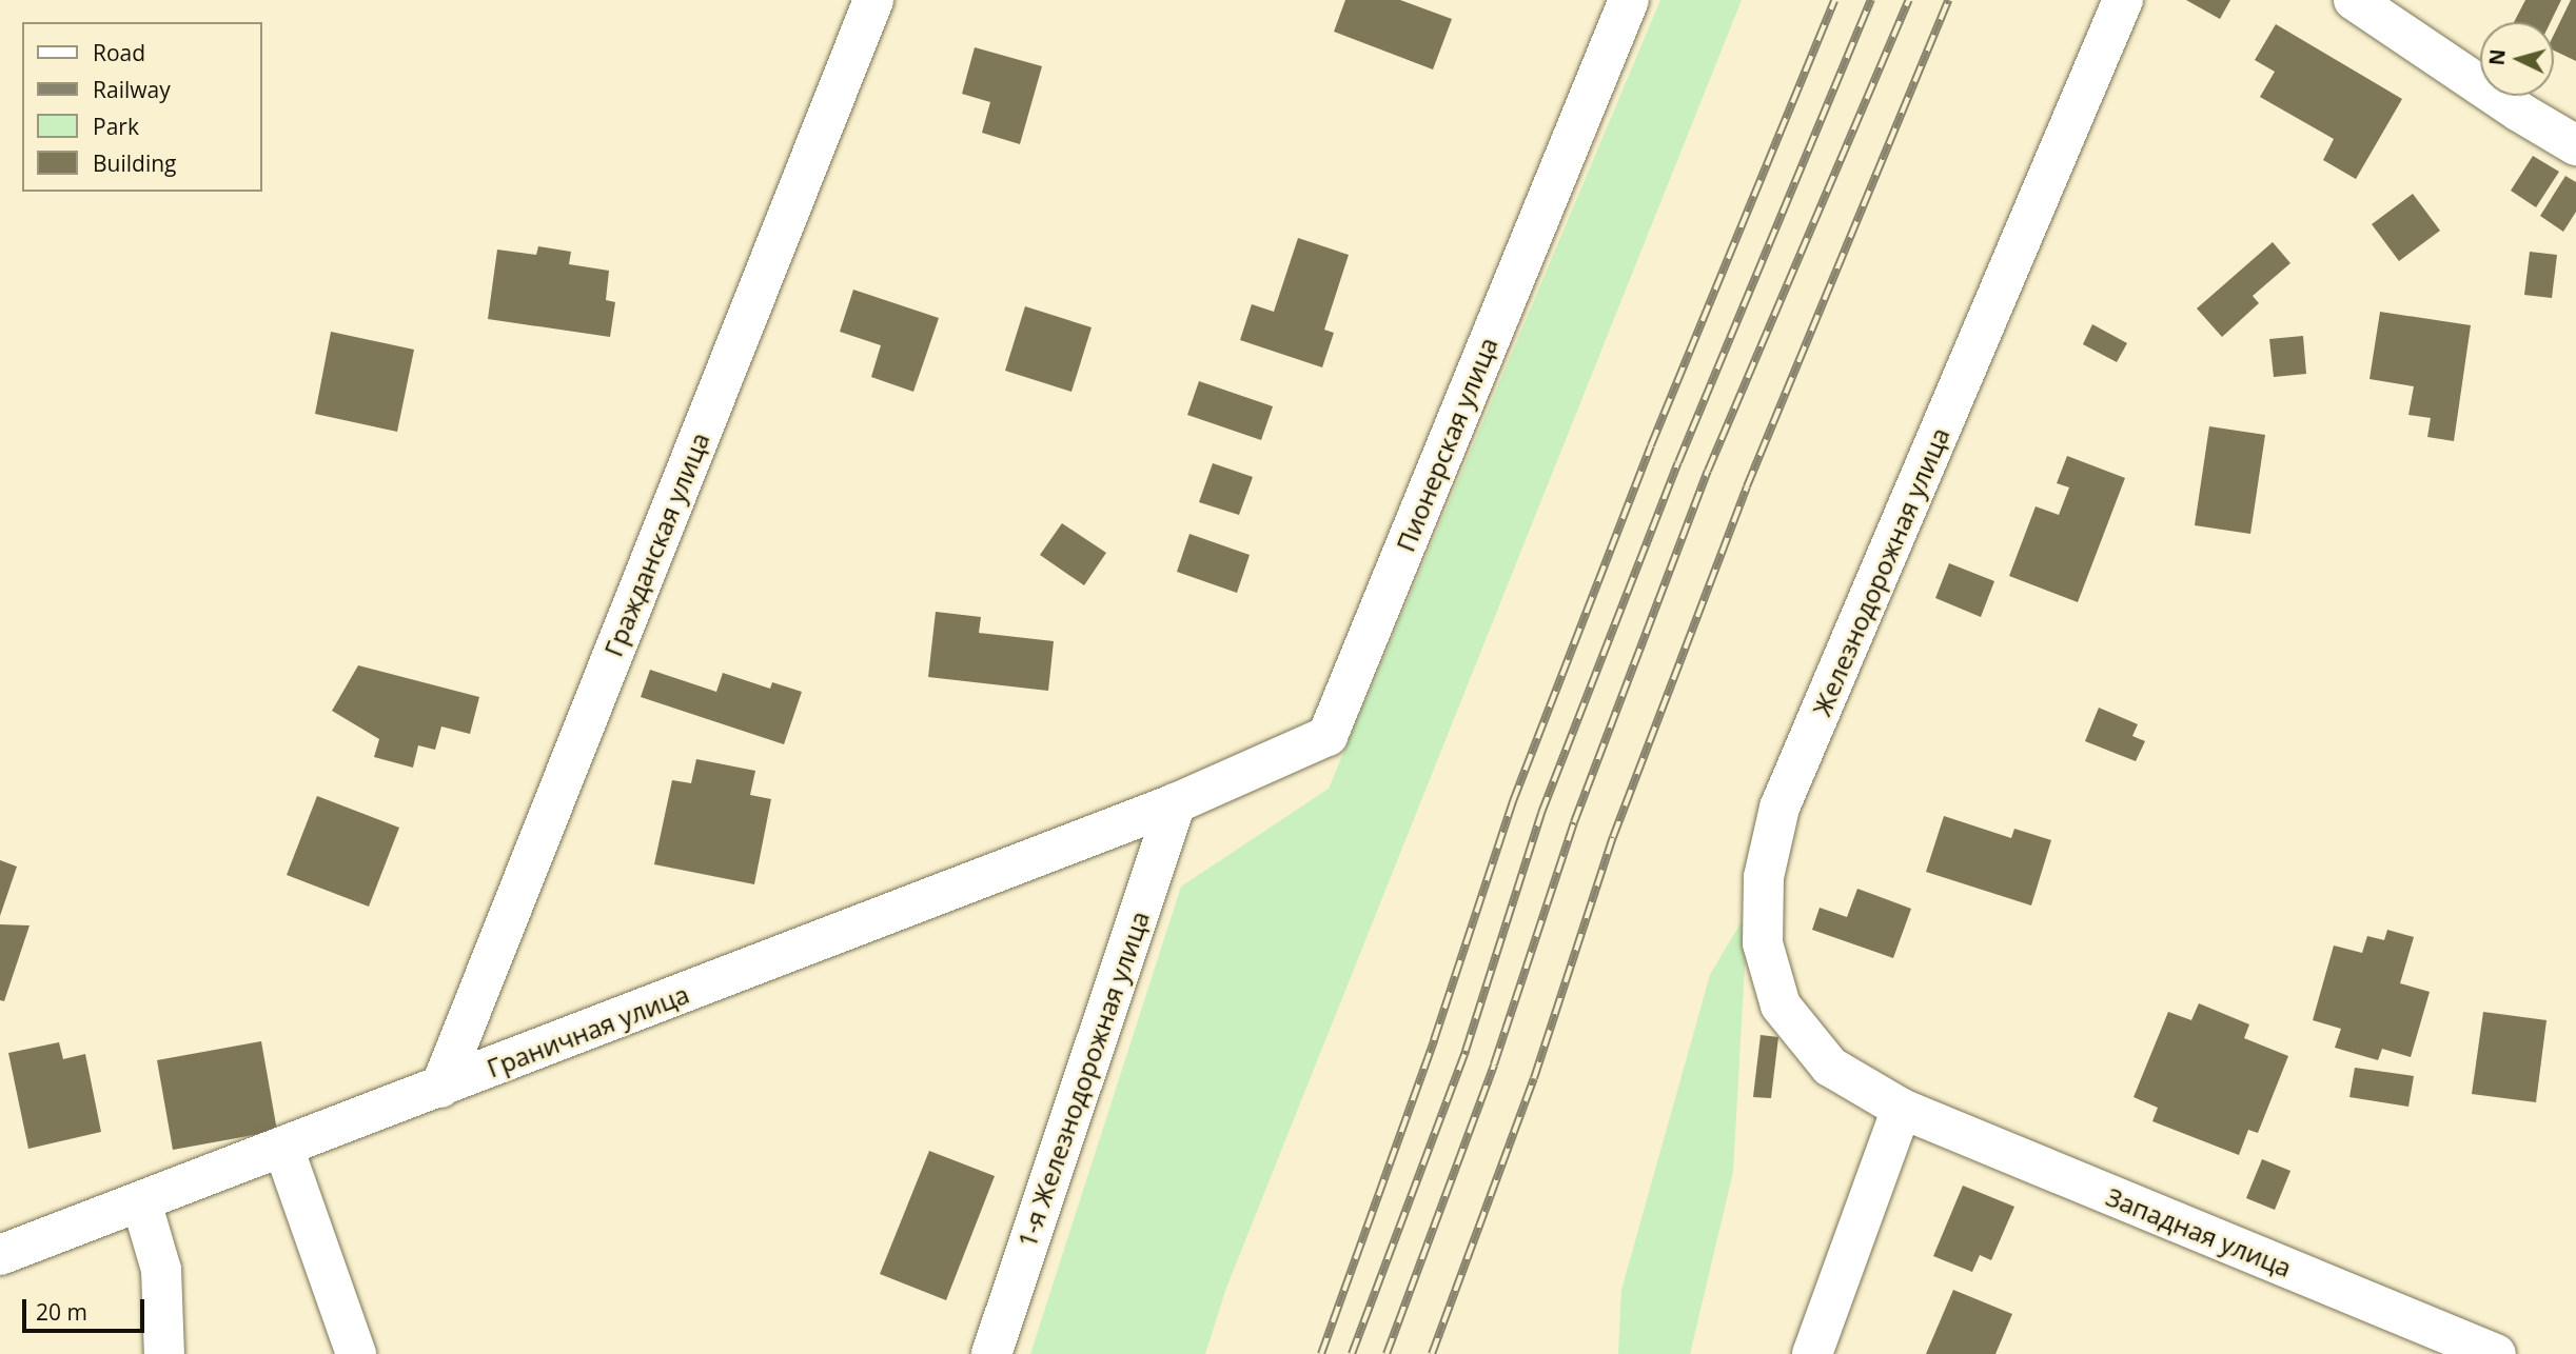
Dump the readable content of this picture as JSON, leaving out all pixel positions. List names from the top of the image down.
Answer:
{
  "streets": {
    "street": [
      "Пионерская улица",
      "Гражданская улица",
      "Железнодорожная улица",
      "Граничная улица",
      "1-я Железнодорожная улица",
      "Западная улица"
    ]
  },
  "crossings": [
    ["Пионерская улица", "Граничная улица"],
    ["Пионерская улица", "1-я Железнодорожная улица"],
    ["Гражданская улица", "Граничная улица"],
    ["Железнодорожная улица", "Западная улица"],
    ["Граничная улица", "1-я Железнодорожная улица"]
  ],
  "legend": [
    "Road",
    "Railway",
    "Park",
    "Building"
  ],
  "scale_bar": "20 m",
  "north": "left"
}
